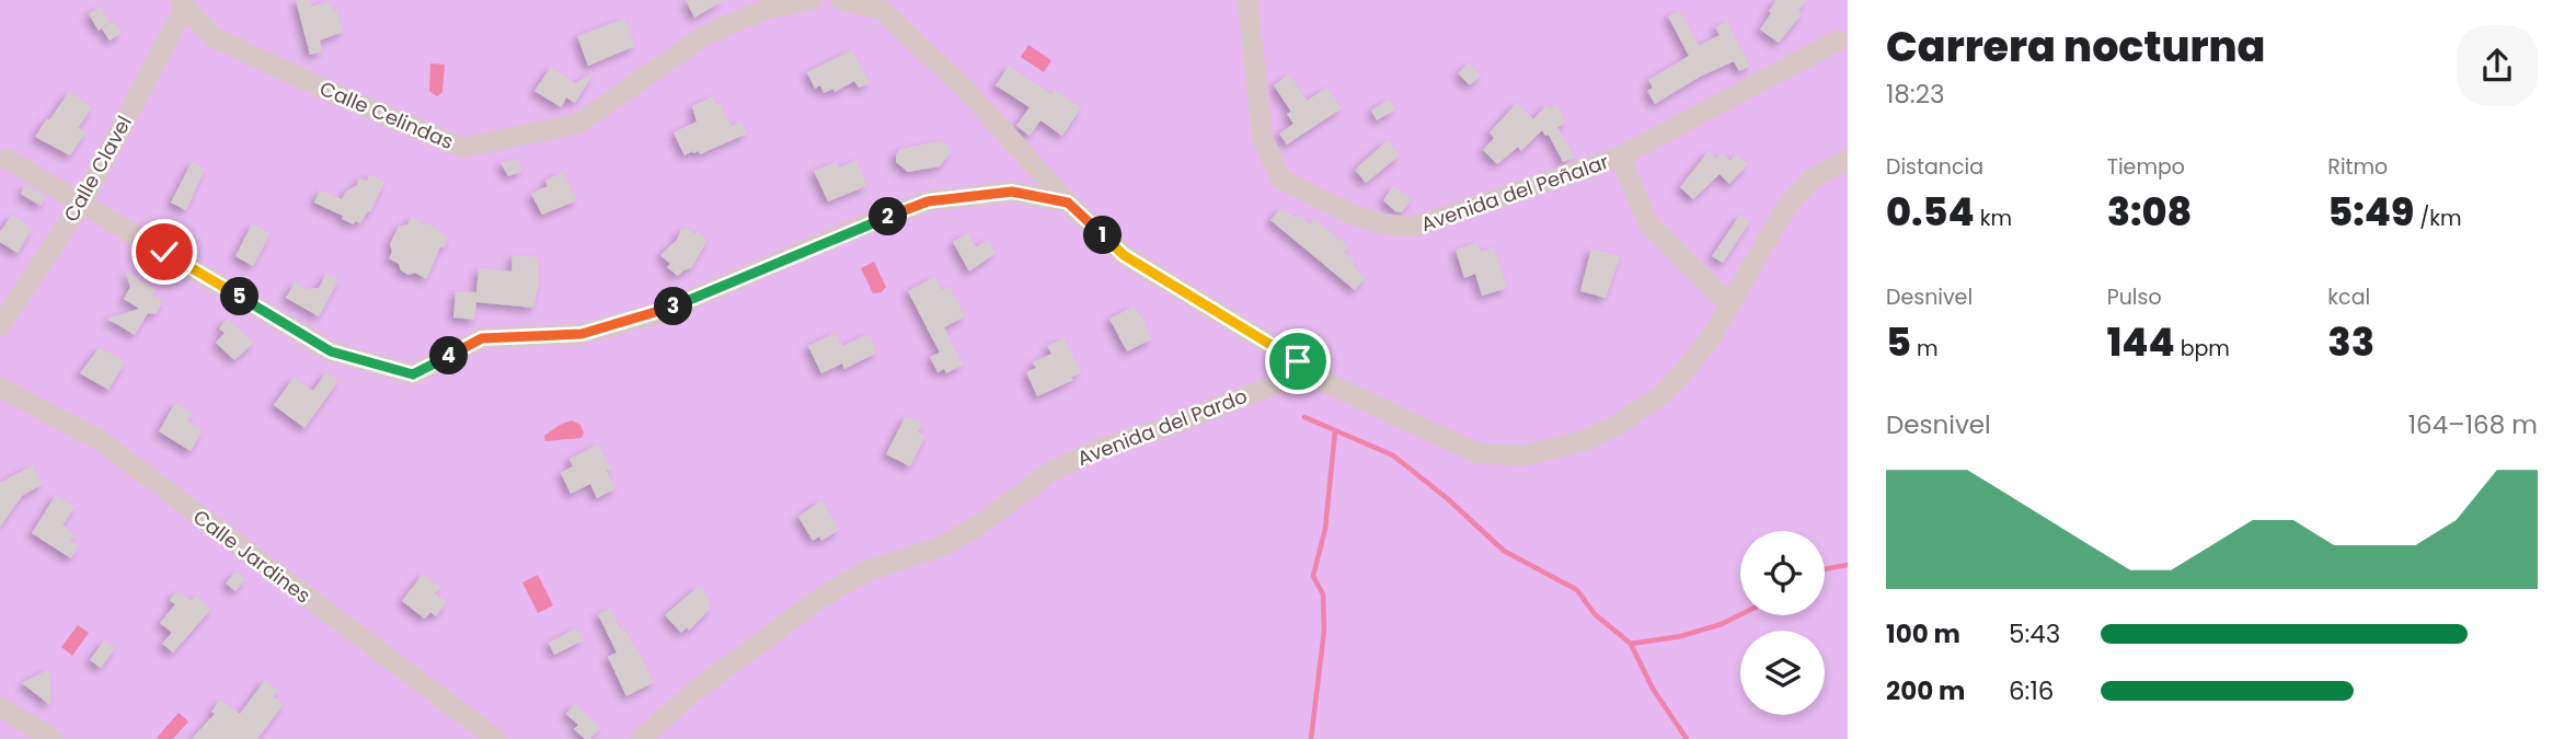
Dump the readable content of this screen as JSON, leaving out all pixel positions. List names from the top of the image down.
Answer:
{
  "streets": {
    "street": [
      "Calle Celindas",
      "Calle Clavel",
      "Avenida del Peñalar",
      "Avenida del Pardo",
      "Calle Jardines"
    ]
  },
  "crossings": [
    ["Calle Celindas", "Calle Clavel"]
  ],
  "page": {
    "heading": ["Carrera nocturna", "18:23"],
    "stats": [
      ["Distancia", "0.54 km"],
      ["Tiempo", "3:08"],
      ["Ritmo", "5:49 /km"],
      ["Desnivel", "5 m"],
      ["Pulso", "144 bpm"],
      ["kcal", "33"]
    ],
    "pins": [
      "2",
      "1",
      "5",
      "3",
      "4"
    ],
    "chart": ["Desnivel", "164–168 m"],
    "list": [
      {
        "name": "100 m",
        "note": "5:43"
      },
      {
        "name": "200 m",
        "note": "6:16"
      }
    ]
  }
}
